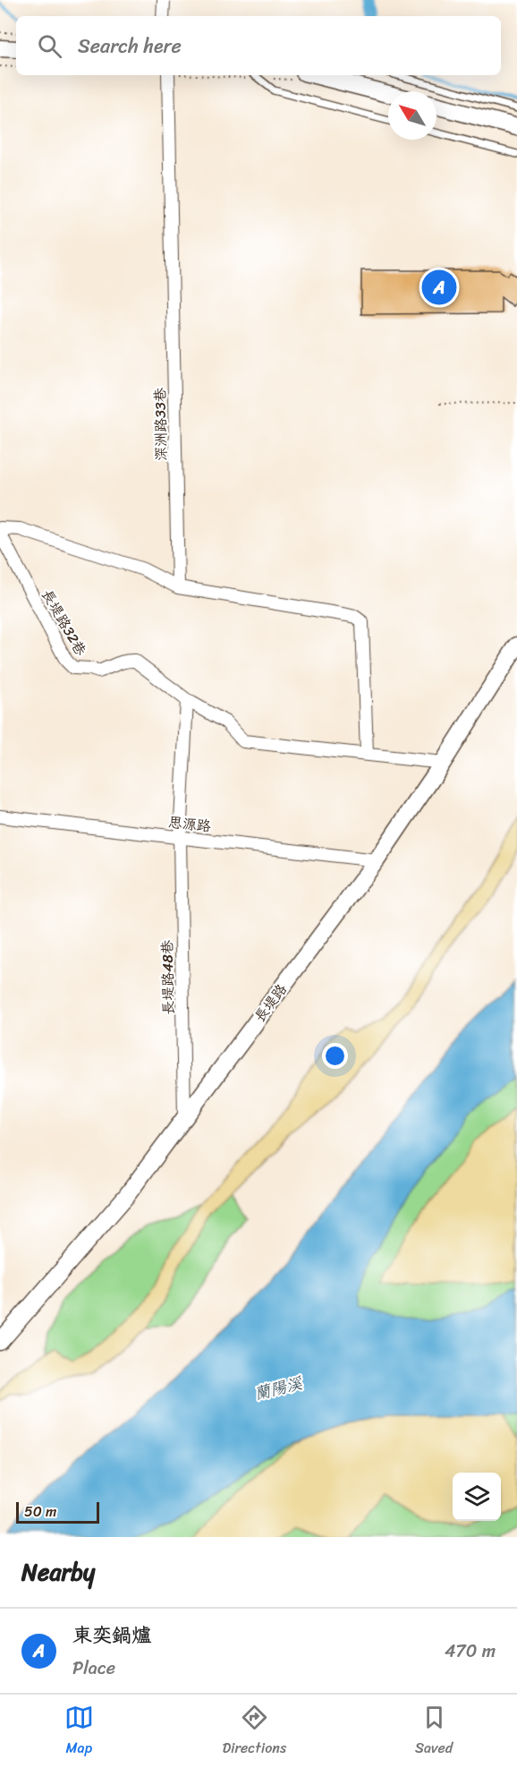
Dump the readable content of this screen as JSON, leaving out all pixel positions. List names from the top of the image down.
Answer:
{
  "streets": {
    "street": [
      "深洲路33巷",
      "長堤路32巷",
      "思源路",
      "長堤路48巷",
      "長堤路"
    ]
  },
  "crossings": [
    ["長堤路32巷", "長堤路"],
    ["思源路", "長堤路48巷"],
    ["思源路", "長堤路"],
    ["長堤路48巷", "長堤路"]
  ],
  "water": ["蘭陽溪"],
  "scale_bar": "50 m",
  "north": "top left",
  "page": {
    "search": "Search here",
    "pins": "A",
    "scale": "50 m",
    "heading": "Nearby",
    "list": [
      {
        "mark": "A",
        "name": "東奕鍋爐",
        "note": "Place",
        "value": "470 m"
      }
    ],
    "nav": ["Map", "Directions", "Saved"]
  }
}
